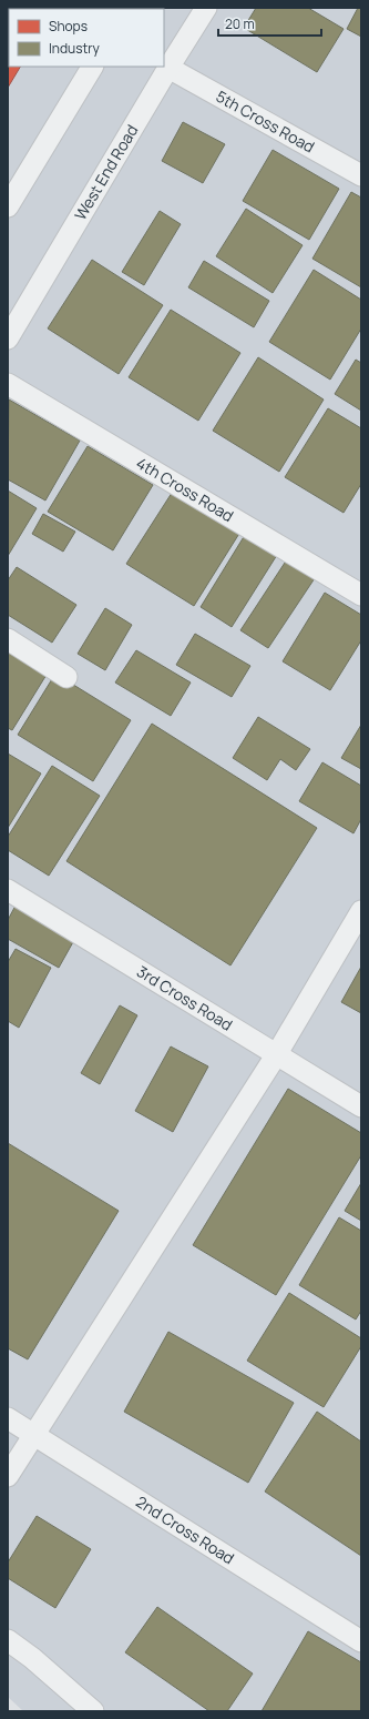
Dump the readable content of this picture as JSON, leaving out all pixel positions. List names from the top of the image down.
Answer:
{
  "streets": {
    "lane": [
      "5th Cross Road",
      "West End Road",
      "4th Cross Road",
      "3rd Cross Road",
      "2nd Cross Road"
    ]
  },
  "crossings": [
    ["5th Cross Road", "West End Road"]
  ],
  "legend": ["Shops", "Industry"],
  "scale_bar": "20 m"
}
